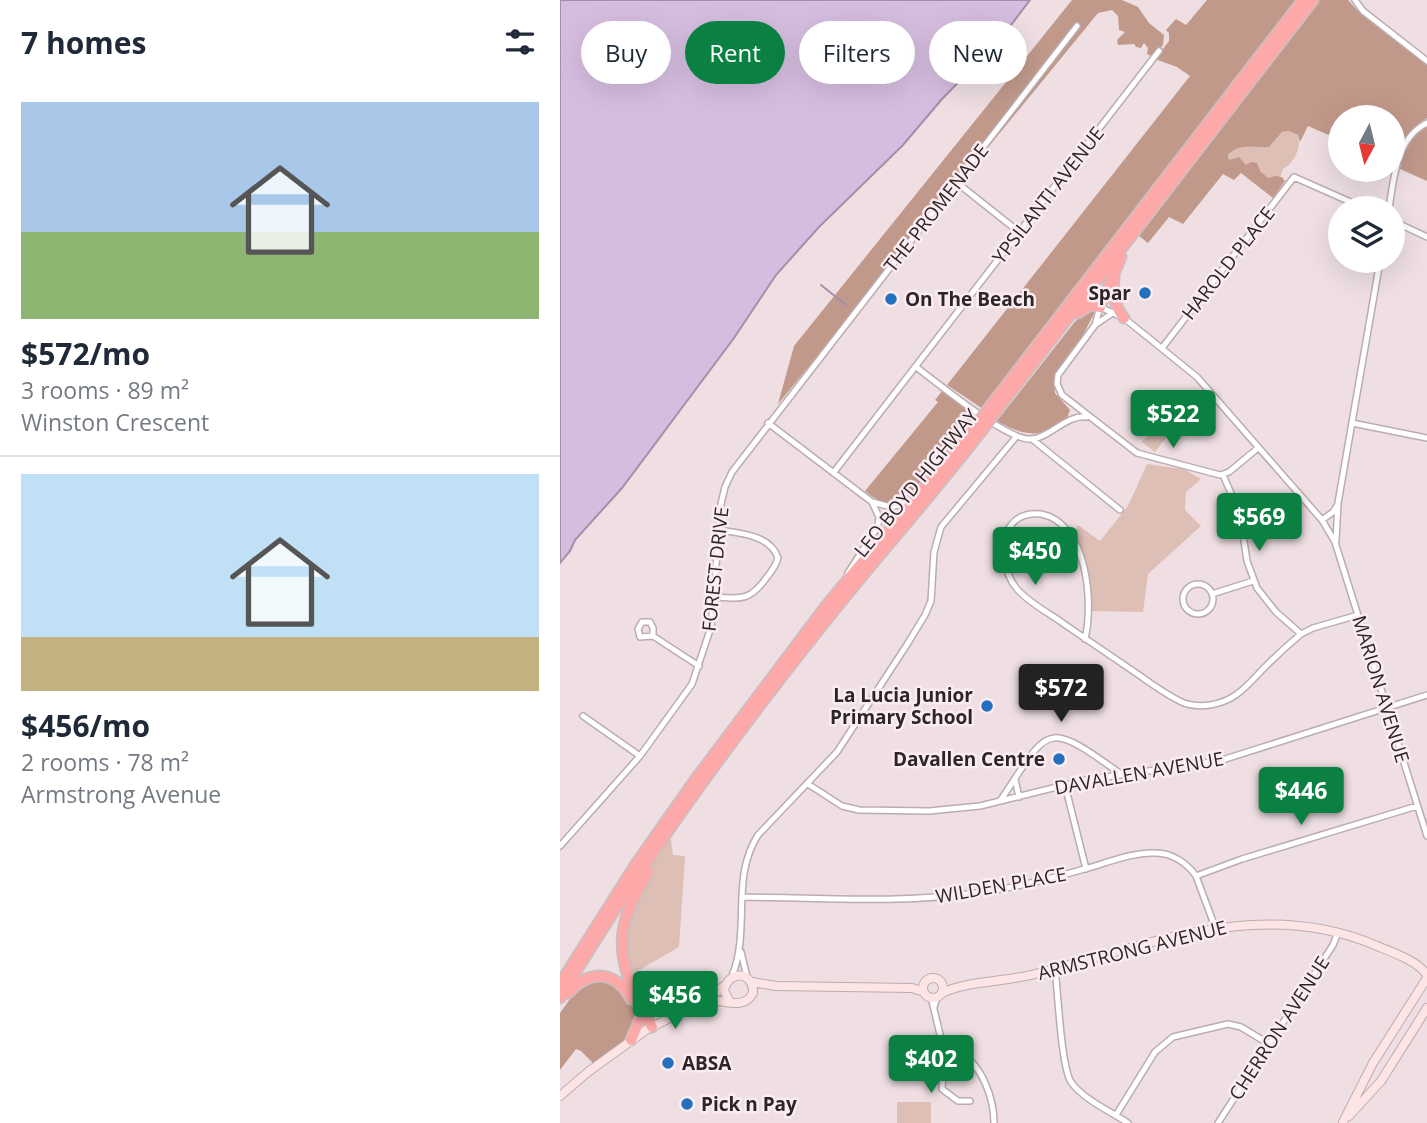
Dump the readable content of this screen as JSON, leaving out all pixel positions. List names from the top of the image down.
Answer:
{
  "streets": {
    "highway": ["LEO BOYD HIGHWAY"],
    "street": [
      "YPSILANTI AVENUE",
      "THE PROMENADE",
      "HAROLD PLACE",
      "FOREST DRIVE",
      "MARION AVENUE",
      "DAVALLEN AVENUE",
      "WILDEN PLACE",
      "ARMSTRONG AVENUE",
      "CHERRON AVENUE"
    ]
  },
  "crossings": [
    ["THE PROMENADE", "FOREST DRIVE"],
    ["HAROLD PLACE", "MARION AVENUE"],
    ["MARION AVENUE", "DAVALLEN AVENUE"],
    ["ARMSTRONG AVENUE", "CHERRON AVENUE"]
  ],
  "places": [
    "Spar",
    "On The Beach",
    "La Lucia Junior Primary School",
    "Davallen Centre",
    "ABSA",
    "Pick n Pay"
  ],
  "north": "bottom",
  "page": {
    "heading": "7 homes",
    "chip": [
      "Buy",
      "Rent",
      "Filters",
      "New"
    ],
    "list": [
      {
        "name": "$572/mo",
        "note": "3 rooms · 89 m² · Winston Crescent"
      },
      {
        "name": "$456/mo",
        "note": "2 rooms · 78 m² · Armstrong Avenue"
      }
    ],
    "price": [
      "$522",
      "$569",
      "$450",
      "$572",
      "$446",
      "$456",
      "$402"
    ]
  }
}
